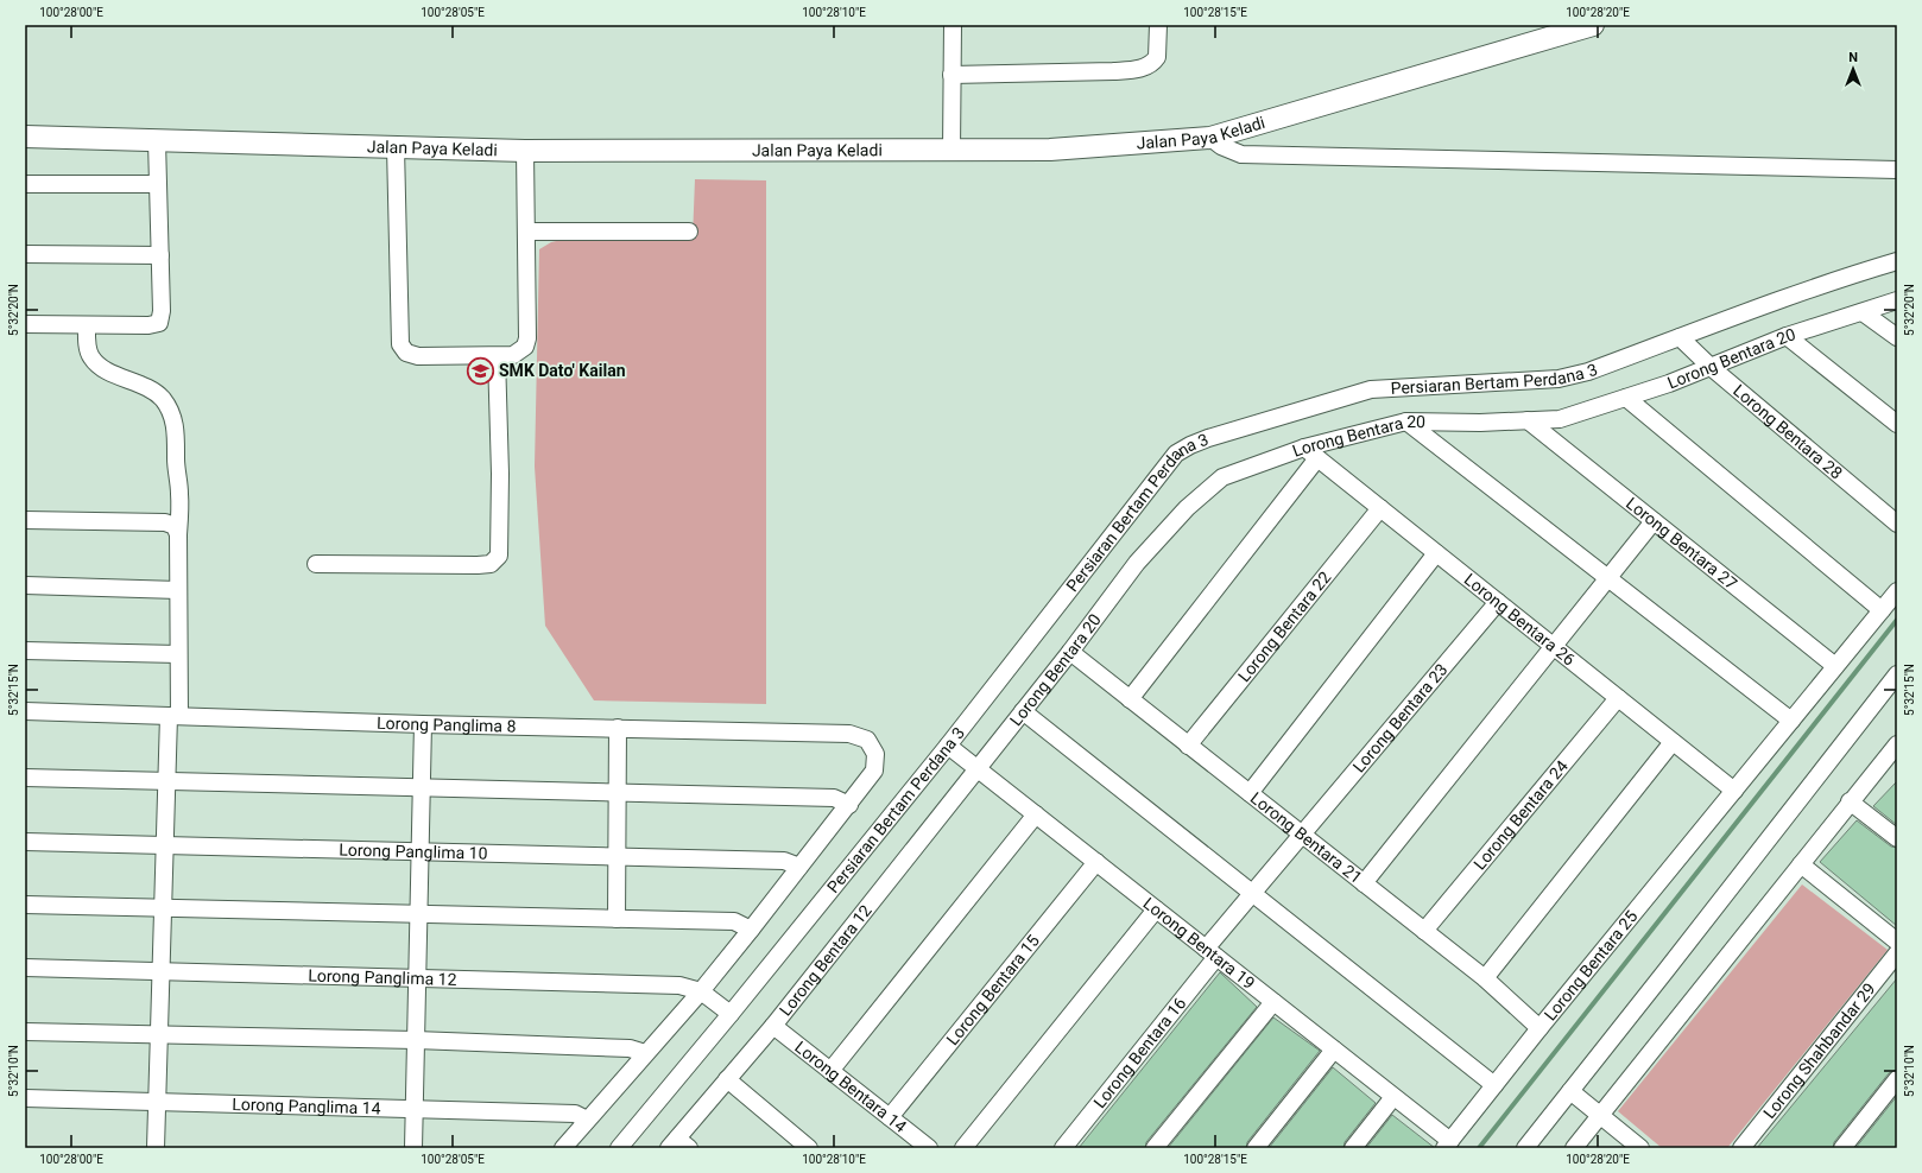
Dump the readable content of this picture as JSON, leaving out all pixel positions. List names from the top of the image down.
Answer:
{
  "streets": {
    "main road": ["Jalan Paya Keladi"],
    "street": [
      "Lorong Bentara 20",
      "Persiaran Bertam Perdana 3",
      "Lorong Bentara 28",
      "Lorong Bentara 27",
      "Lorong Bentara 26",
      "Lorong Bentara 22",
      "Lorong Bentara 23",
      "Lorong Panglima 8",
      "Lorong Bentara 24",
      "Lorong Bentara 21",
      "Lorong Panglima 10",
      "Lorong Bentara 19",
      "Lorong Bentara 12",
      "Lorong Bentara 25",
      "Lorong Panglima 12",
      "Lorong Bentara 15",
      "Lorong Shahbandar 29",
      "Lorong Bentara 16",
      "Lorong Bentara 14",
      "Lorong Panglima 14"
    ]
  },
  "crossings": [
    ["Lorong Bentara 20", "Lorong Bentara 28"],
    ["Lorong Bentara 20", "Lorong Bentara 27"],
    ["Lorong Bentara 20", "Lorong Bentara 26"],
    ["Lorong Bentara 20", "Lorong Bentara 21"],
    ["Lorong Bentara 20", "Lorong Bentara 19"],
    ["Lorong Bentara 20", "Lorong Bentara 12"],
    ["Persiaran Bertam Perdana 3", "Lorong Bentara 28"],
    ["Persiaran Bertam Perdana 3", "Lorong Bentara 19"],
    ["Persiaran Bertam Perdana 3", "Lorong Panglima 12"],
    ["Lorong Bentara 27", "Lorong Bentara 25"],
    ["Lorong Bentara 26", "Lorong Bentara 22"],
    ["Lorong Bentara 26", "Lorong Bentara 23"],
    ["Lorong Bentara 26", "Lorong Bentara 24"],
    ["Lorong Bentara 26", "Lorong Bentara 25"],
    ["Lorong Bentara 22", "Lorong Bentara 21"],
    ["Lorong Bentara 23", "Lorong Bentara 21"],
    ["Lorong Bentara 23", "Lorong Bentara 16"],
    ["Lorong Bentara 24", "Lorong Bentara 21"],
    ["Lorong Bentara 21", "Lorong Bentara 25"],
    ["Lorong Bentara 19", "Lorong Bentara 12"],
    ["Lorong Bentara 19", "Lorong Bentara 25"],
    ["Lorong Bentara 19", "Lorong Bentara 15"],
    ["Lorong Bentara 19", "Lorong Bentara 16"],
    ["Lorong Bentara 12", "Lorong Bentara 14"],
    ["Lorong Bentara 15", "Lorong Bentara 14"]
  ],
  "places": {
    "school or university": ["SMK Dato' Kailan"]
  },
  "north": "top",
  "coordinates": [
    "100°28'00\"E",
    "100°28'05\"E",
    "100°28'10\"E",
    "100°28'15\"E",
    "100°28'20\"E",
    "5°32'20\"N",
    "5°32'15\"N",
    "5°32'10\"N"
  ]
}
